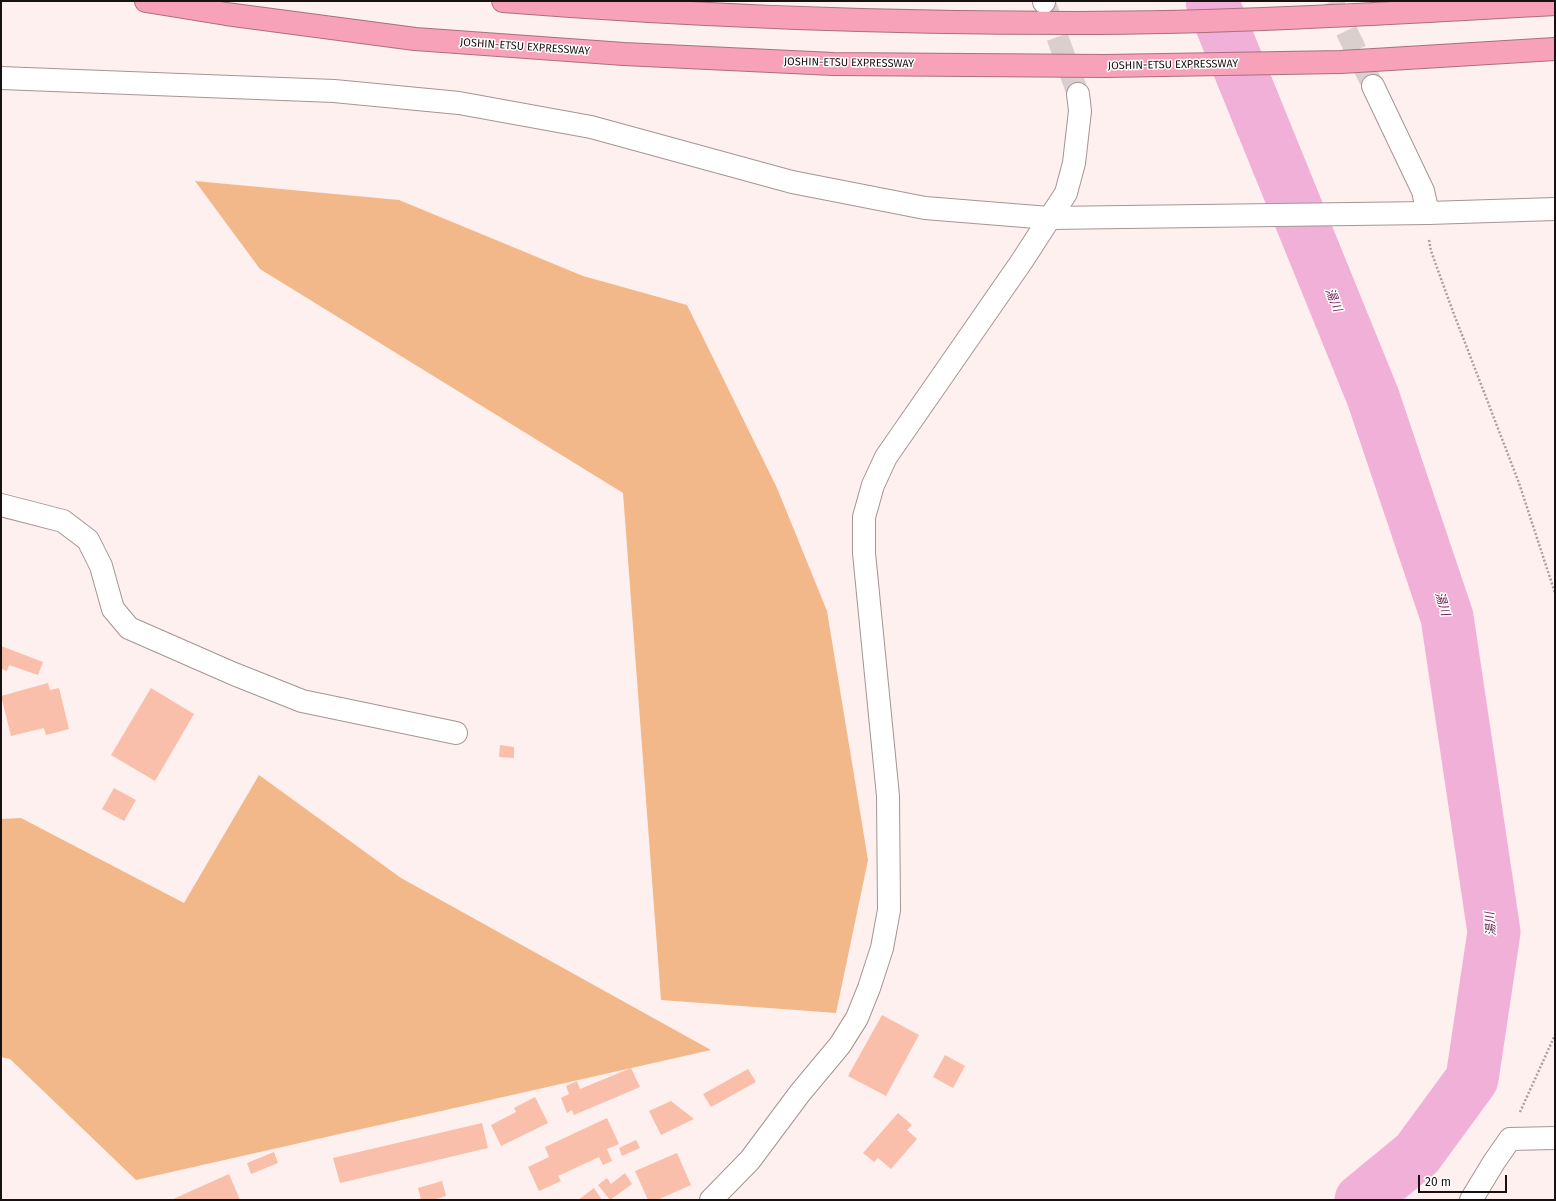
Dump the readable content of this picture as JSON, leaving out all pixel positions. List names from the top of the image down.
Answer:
{
  "streets": {
    "highway": ["JOSHIN-ETSU EXPRESSWAY"]
  },
  "water": ["湯川"],
  "scale_bar": "20 m"
}
